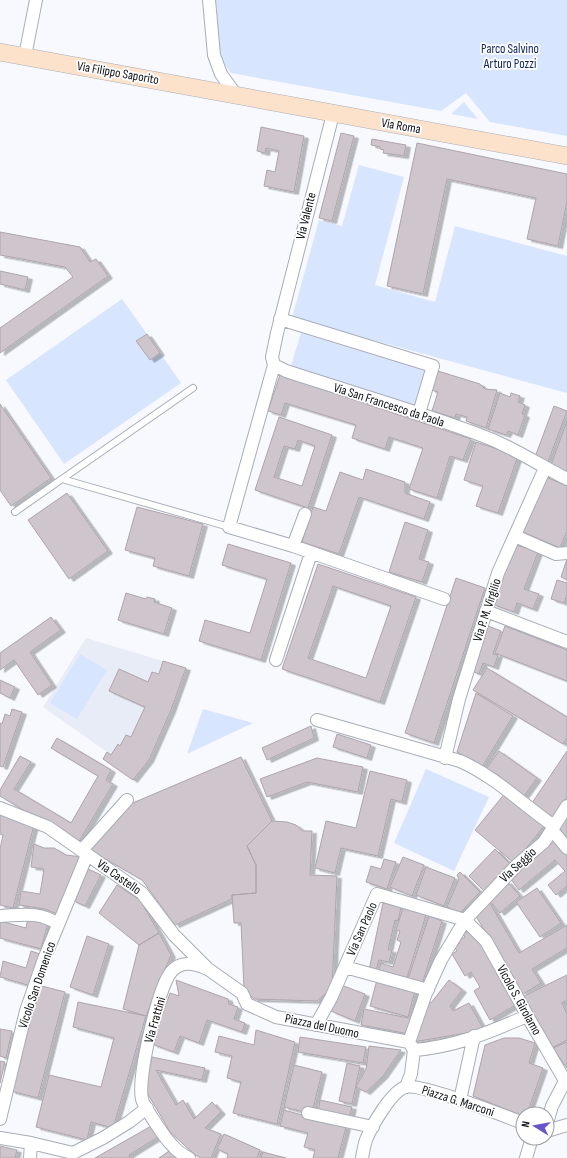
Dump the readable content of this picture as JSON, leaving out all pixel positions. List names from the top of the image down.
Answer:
{
  "streets": {
    "street": [
      "Via Filippo Saporito",
      "Via Roma",
      "Via Valente",
      "Via San Francesco da Paola",
      "Via P. M. Virgilio",
      "Via Seggio",
      "Via Castello",
      "Via San Paolo",
      "Vicolo San Domenico",
      "Vicolo S. Girolamo",
      "Via Frattini",
      "Piazza del Duomo",
      "Piazza G. Marconi"
    ]
  },
  "crossings": [
    ["Via Filippo Saporito", "Via Roma"],
    ["Via Roma", "Via Valente"],
    ["Via San Francesco da Paola", "Via P. M. Virgilio"],
    ["Via Seggio", "Via San Paolo"],
    ["Via Seggio", "Vicolo S. Girolamo"],
    ["Via Seggio", "Piazza del Duomo"],
    ["Via Seggio", "Piazza G. Marconi"],
    ["Via Castello", "Vicolo San Domenico"],
    ["Via Castello", "Via Frattini"],
    ["Via Castello", "Piazza del Duomo"],
    ["Via San Paolo", "Vicolo S. Girolamo"],
    ["Via San Paolo", "Piazza del Duomo"]
  ],
  "parks": ["Parco Salvino Arturo Pozzi"],
  "north": "left"
}
